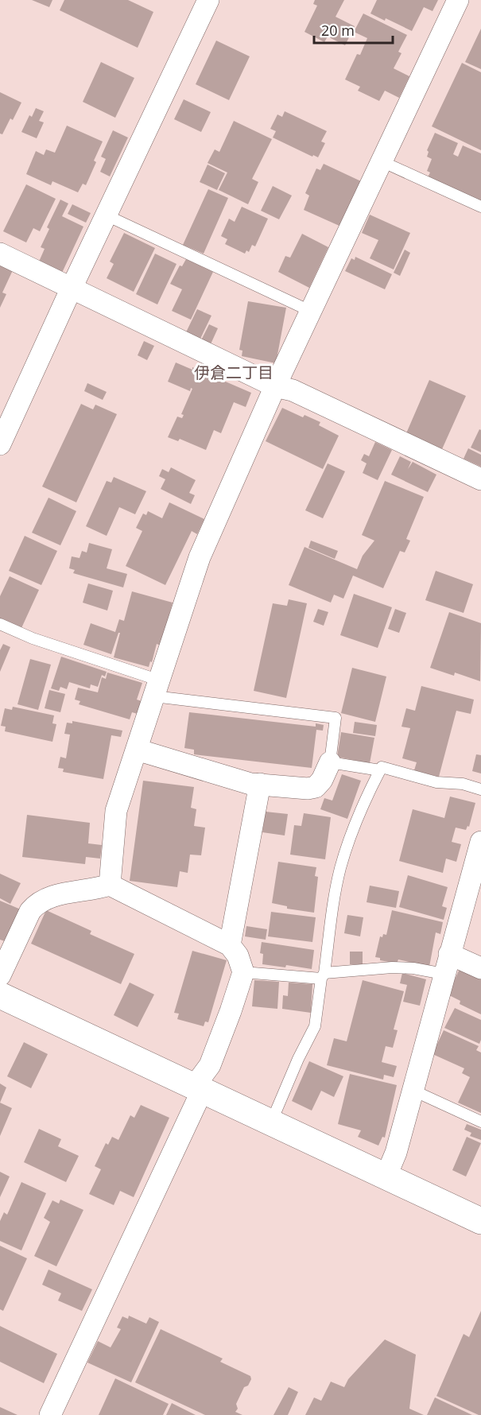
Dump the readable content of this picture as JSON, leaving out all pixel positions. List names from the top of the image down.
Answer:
{
  "districts": ["伊倉二丁目"],
  "scale_bar": "20 m"
}
